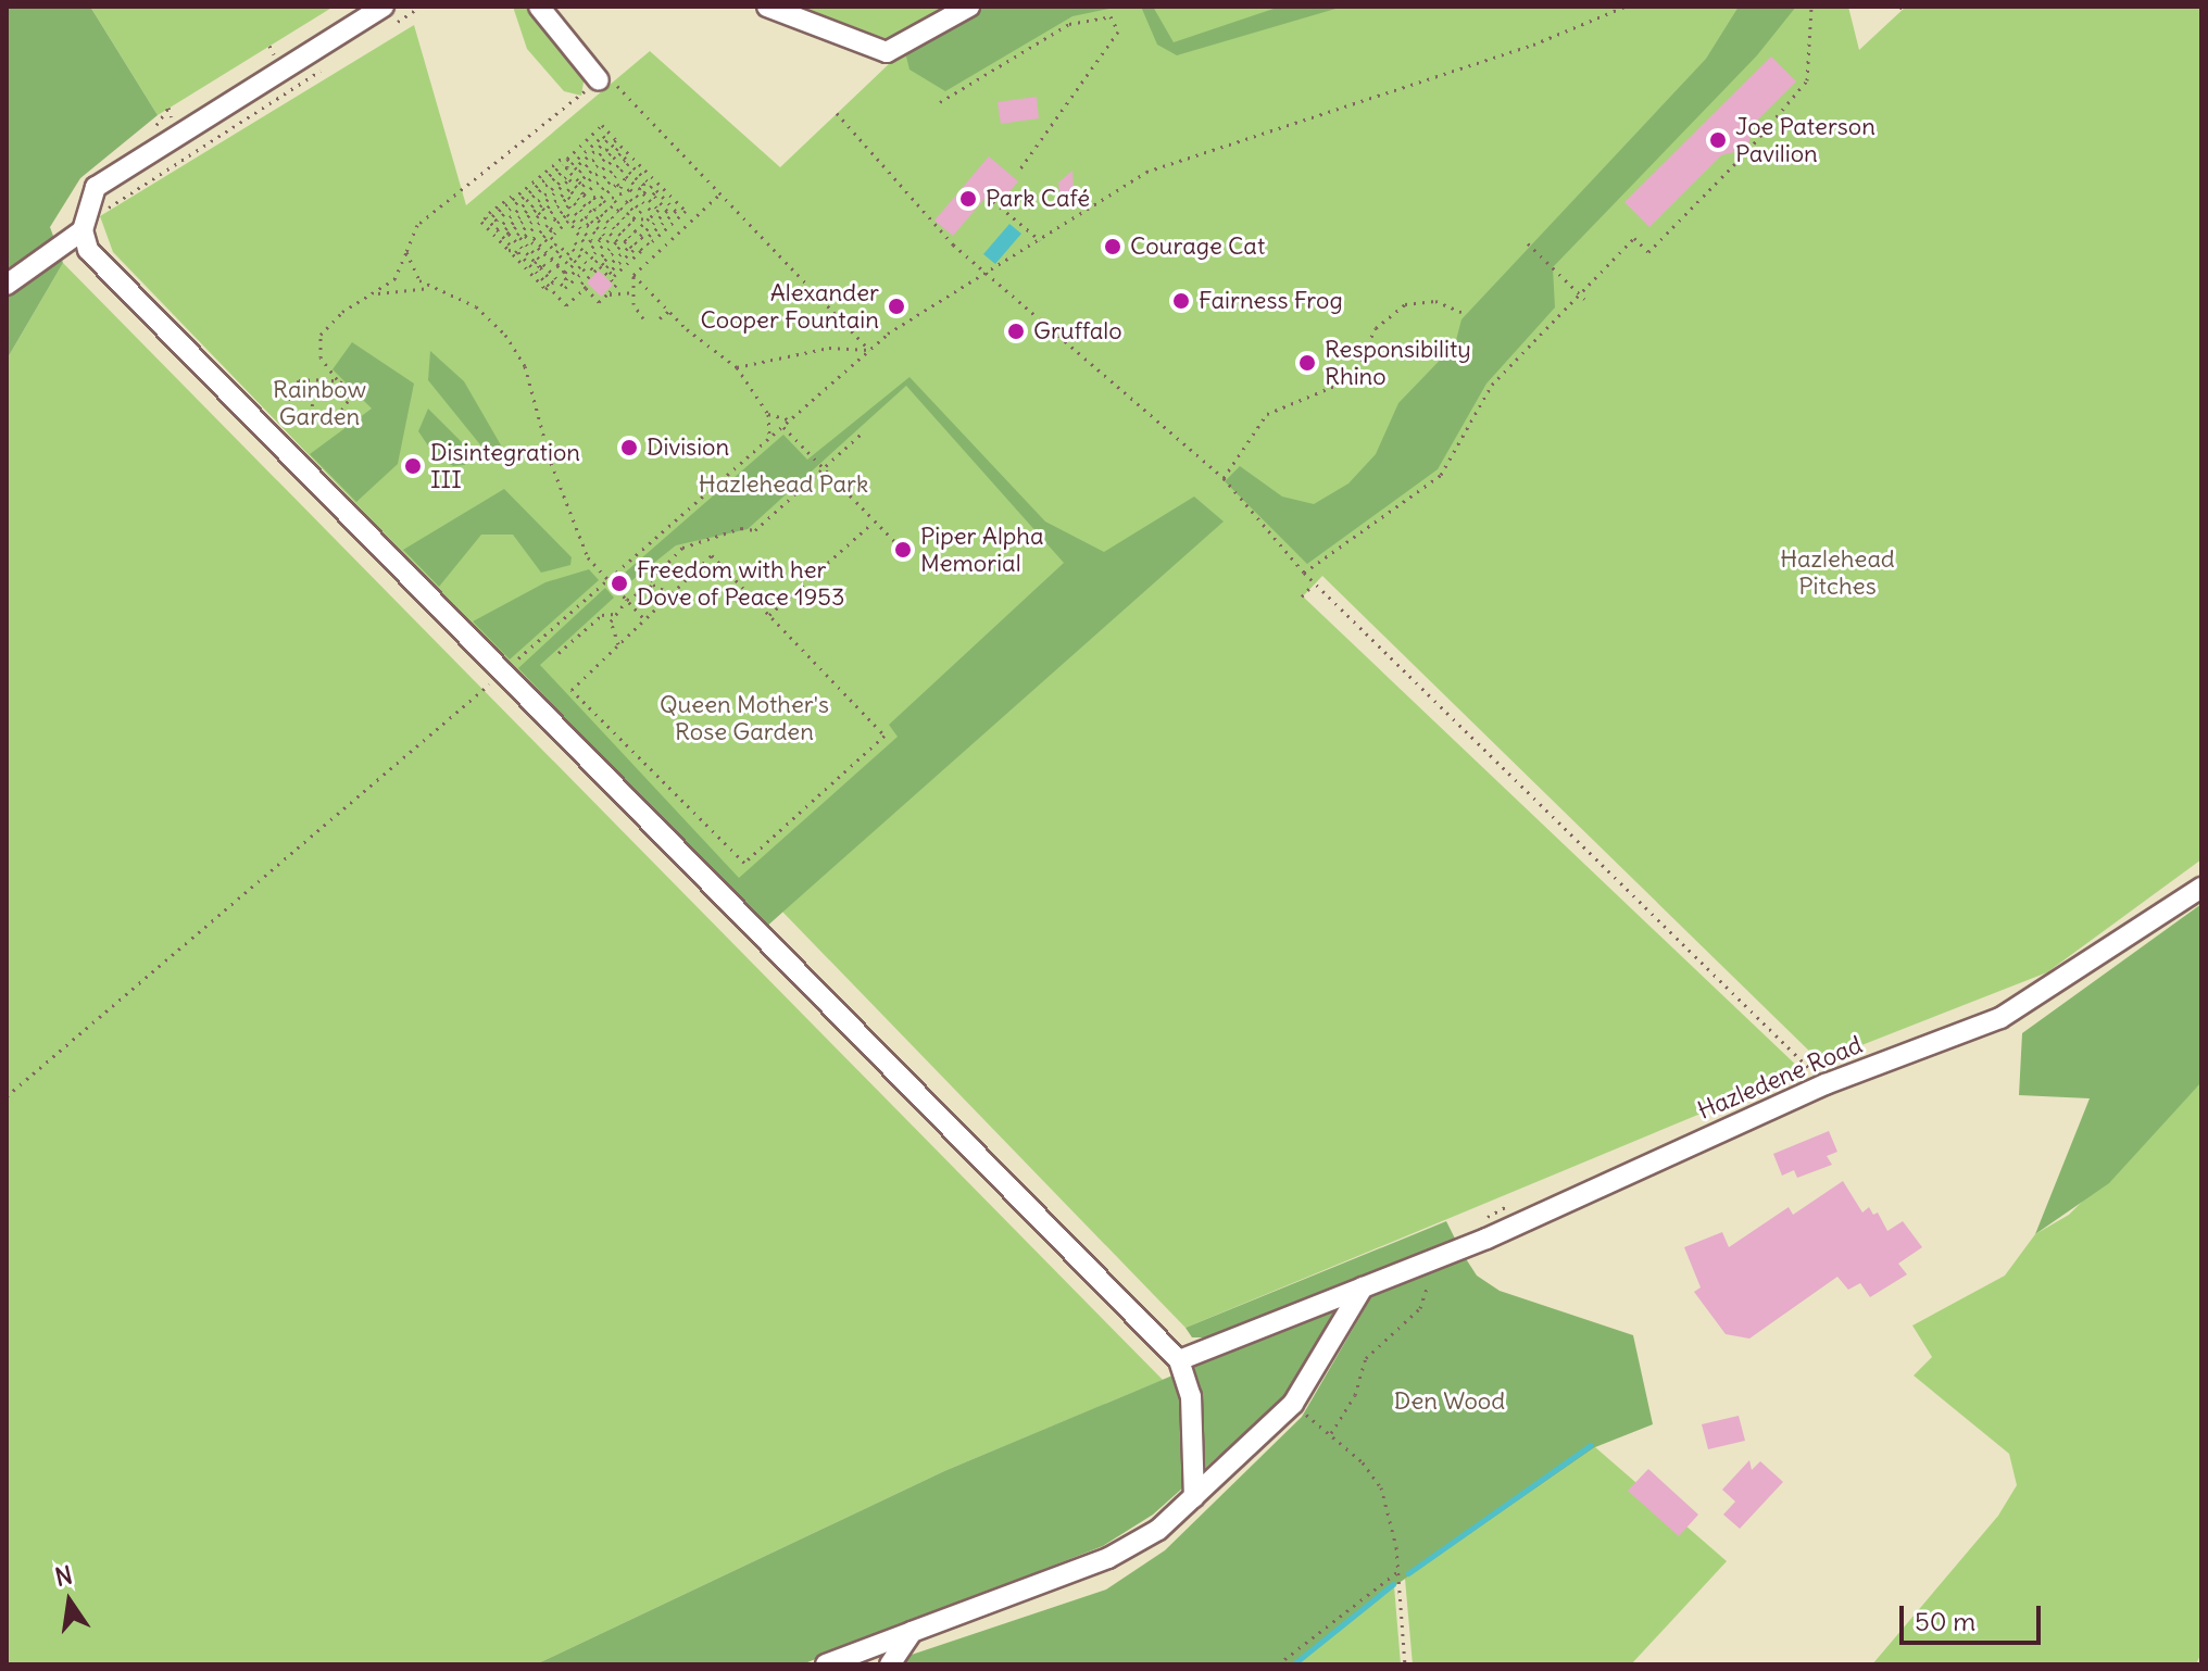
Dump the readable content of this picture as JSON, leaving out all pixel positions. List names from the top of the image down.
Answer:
{
  "streets": {
    "street": ["Hazledene Road"]
  },
  "parks": [
    "Rainbow Garden",
    "Hazlehead Park",
    "Hazlehead Pitches",
    "Queen Mother's Rose Garden",
    "Den Wood"
  ],
  "places": [
    "Joe Paterson Pavilion",
    "Park Café",
    "Courage Cat",
    "Fairness Frog",
    "Alexander Cooper Fountain",
    "Gruffalo",
    "Responsibility Rhino",
    "Division",
    "Disintegration III",
    "Piper Alpha Memorial",
    "Freedom with her Dove of Peace 1953"
  ],
  "scale_bar": "50 m",
  "north": "top"
}
